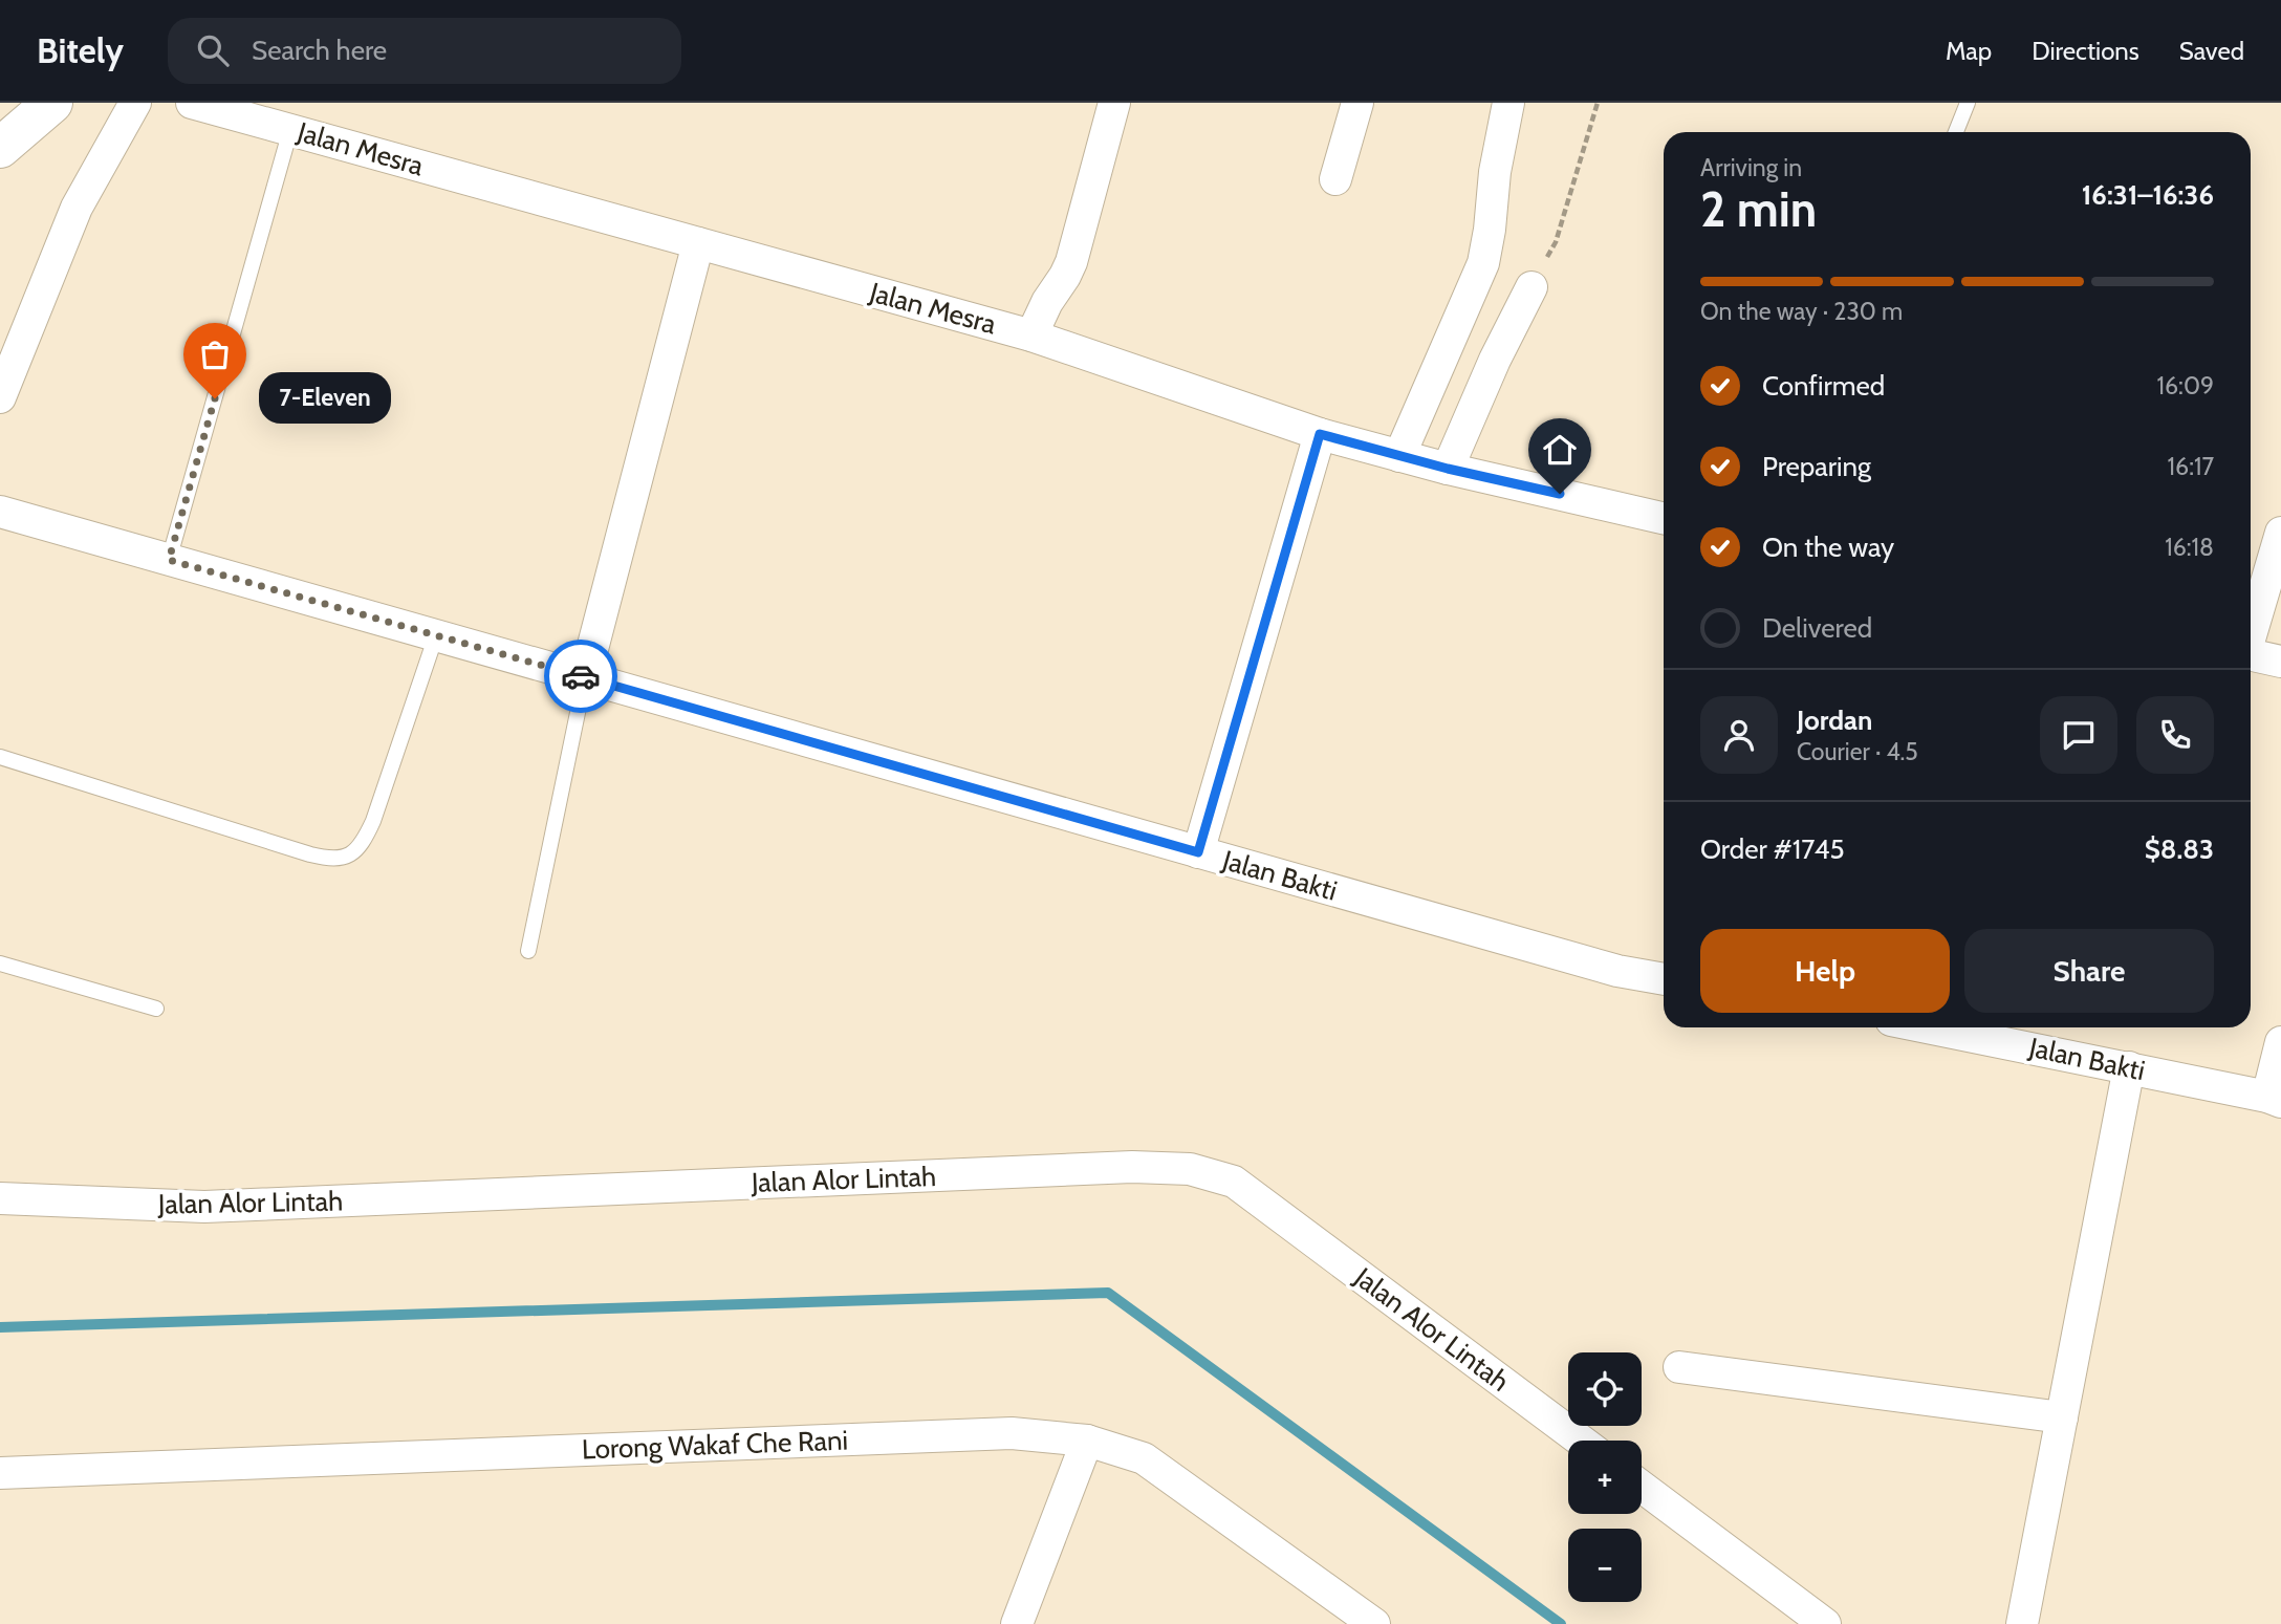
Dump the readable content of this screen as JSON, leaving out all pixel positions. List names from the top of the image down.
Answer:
{
  "streets": {
    "street": [
      "Jalan Mesra",
      "Jalan Bakti",
      "Jalan Alor Lintah",
      "Lorong Wakaf Che Rani"
    ]
  },
  "places": ["7-Eleven"],
  "page": {
    "header": "Bitely",
    "search": "Search here",
    "nav": ["Map", "Directions", "Saved"],
    "heading": ["2 min", "Arriving in", "16:31–16:36"],
    "panel": [
      "Jordan",
      "Courier · 4.5",
      "Order #1745",
      "$8.83"
    ],
    "bar": "On the way · 230 m",
    "list": [
      ["Confirmed", "16:09"],
      ["Preparing", "16:17"],
      ["On the way", "16:18"],
      "Delivered"
    ],
    "bubble": "7-Eleven",
    "buttons": ["Help", "Share"],
    "map_buttons": ["+", "−"]
  }
}
